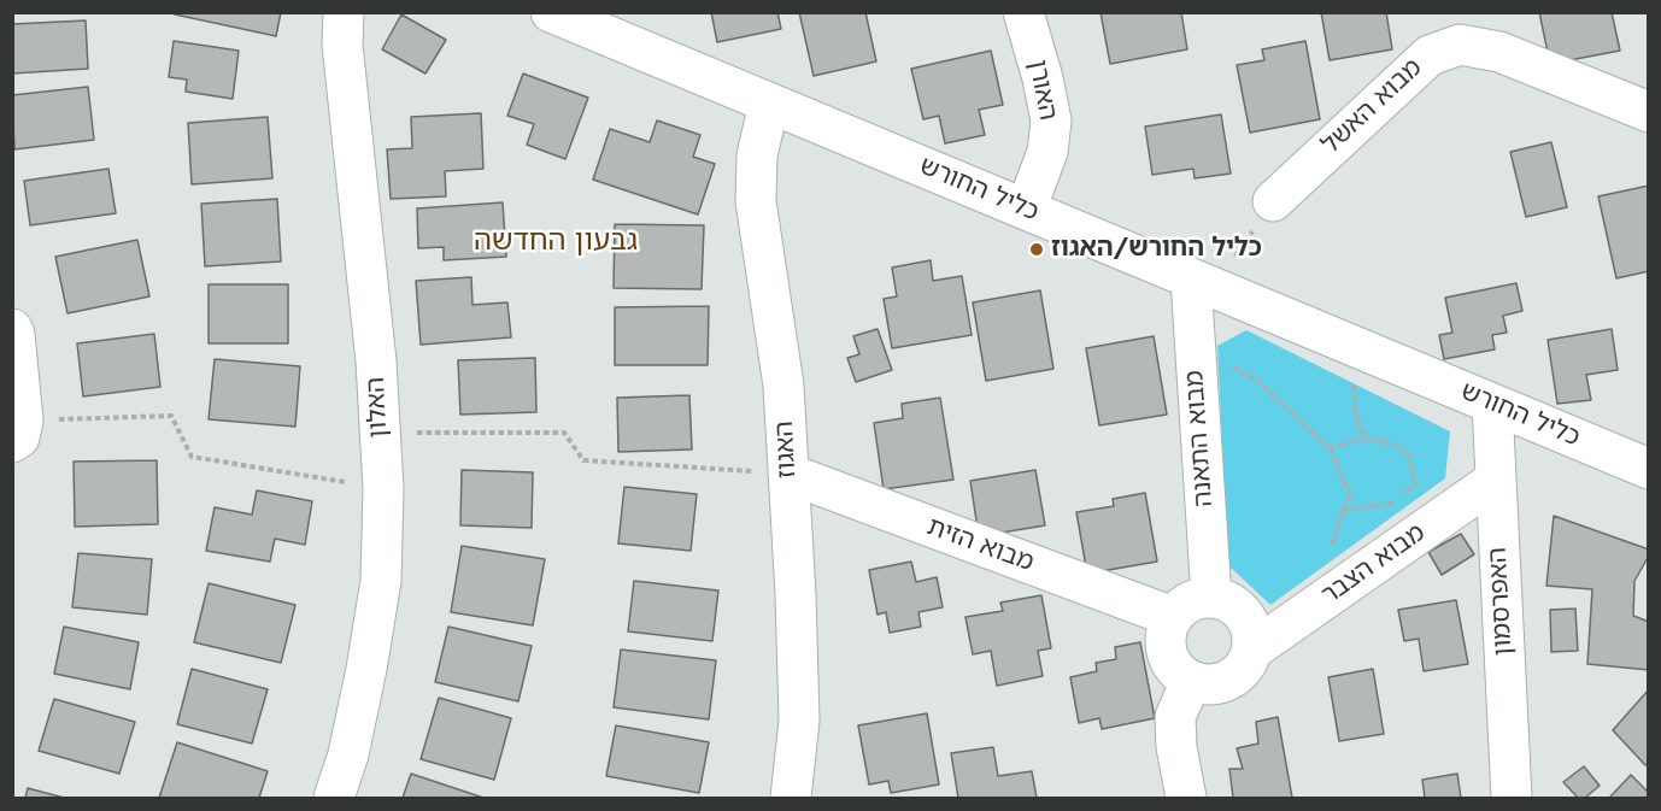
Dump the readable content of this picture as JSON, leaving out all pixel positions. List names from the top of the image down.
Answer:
{
  "streets": {
    "street": [
      "האורן",
      "מבוא האשל",
      "כליל החורש",
      "האלון",
      "מבוא התאנה",
      "האגוז",
      "מבוא הזית",
      "מבוא הצבר",
      "האפרסמון"
    ]
  },
  "crossings": [
    ["האורן", "כליל החורש"],
    ["כליל החורש", "מבוא התאנה"],
    ["כליל החורש", "האגוז"],
    ["כליל החורש", "האפרסמון"],
    ["מבוא התאנה", "מבוא הזית"],
    ["מבוא התאנה", "מבוא הצבר"],
    ["האגוז", "מבוא הזית"],
    ["מבוא הזית", "מבוא הצבר"],
    ["מבוא הצבר", "האפרסמון"]
  ],
  "districts": ["גבעון החדשה"],
  "places": ["כליל החורש/האגוז"]
}
